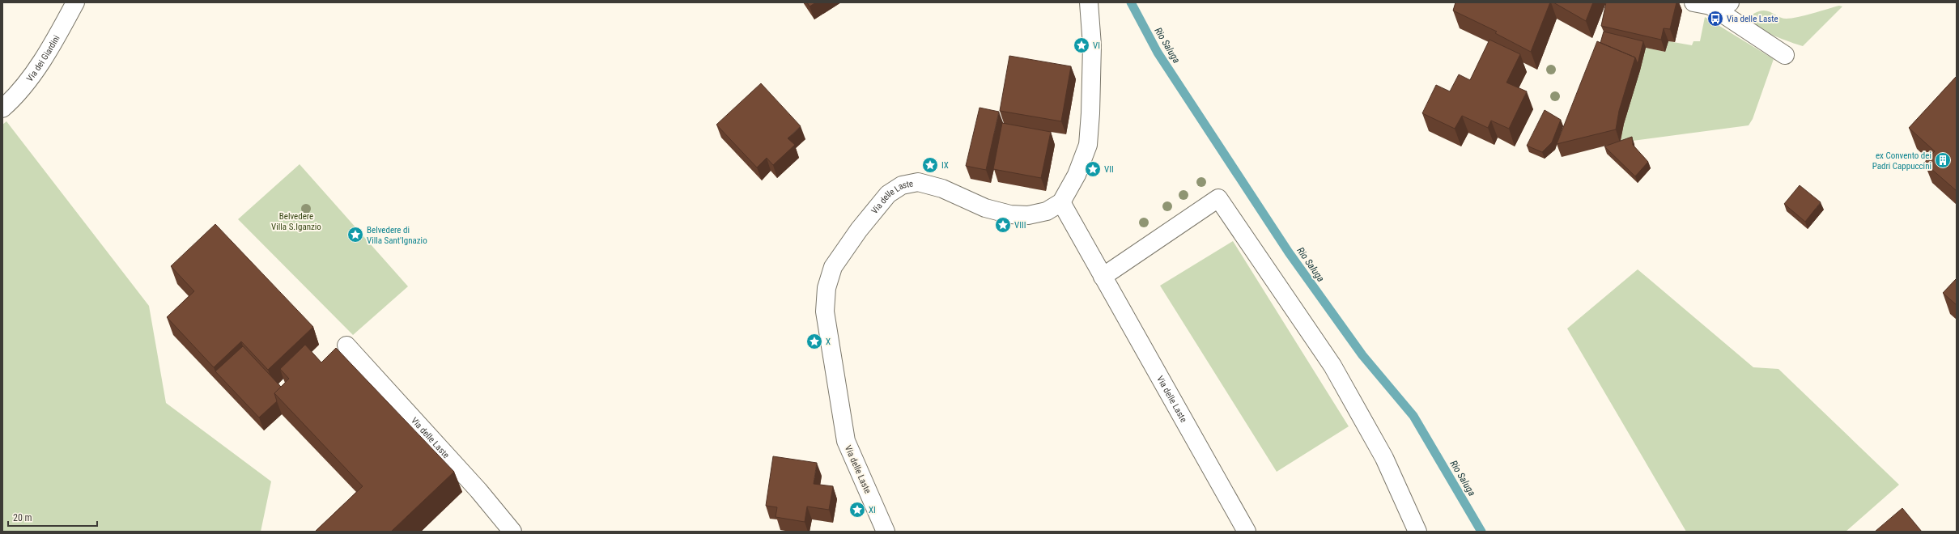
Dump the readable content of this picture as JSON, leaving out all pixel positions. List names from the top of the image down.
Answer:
{
  "streets": {
    "street": ["Via dei Giardini", "Via delle Laste"]
  },
  "water": ["Rio Saluga"],
  "parks": ["Belvedere Villa S.Iganzio"],
  "places": {
    "bus stop": ["Via delle Laste"],
    "place": [
      "VI",
      "IX",
      "VII",
      "VIII",
      "Belvedere di Villa Sant'Ignazio",
      "X",
      "XI"
    ],
    "building": ["ex Convento dei Padri Cappuccini"]
  },
  "scale_bar": "20 m"
}
